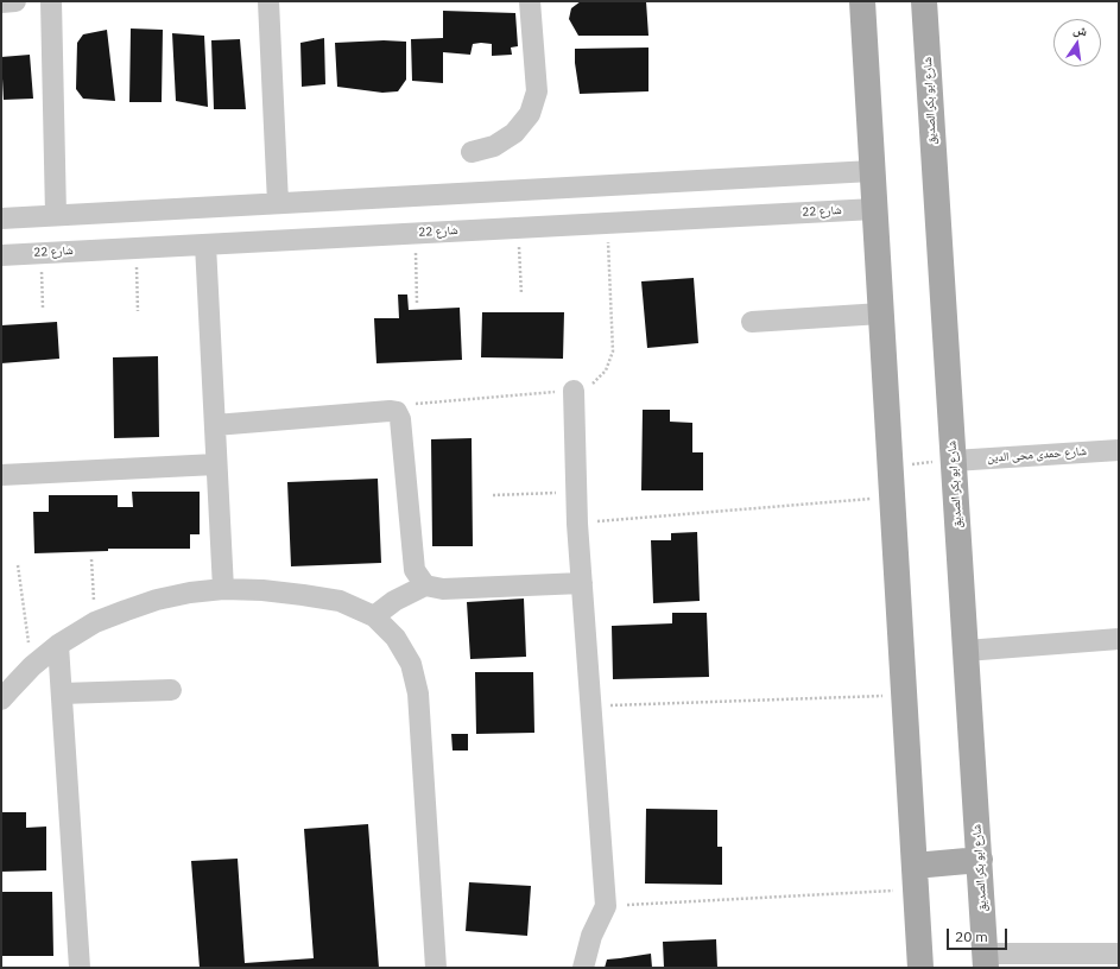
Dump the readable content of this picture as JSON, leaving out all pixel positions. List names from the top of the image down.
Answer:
{
  "streets": {
    "main road": ["شارع ابو بكر الصديق"],
    "street": ["شارع 22", "شارع حمدى محى الدين"]
  },
  "crossings": [
    ["شارع ابو بكر الصديق", "شارع حمدى محى الدين"]
  ],
  "scale_bar": "20 m",
  "north": "top"
}
